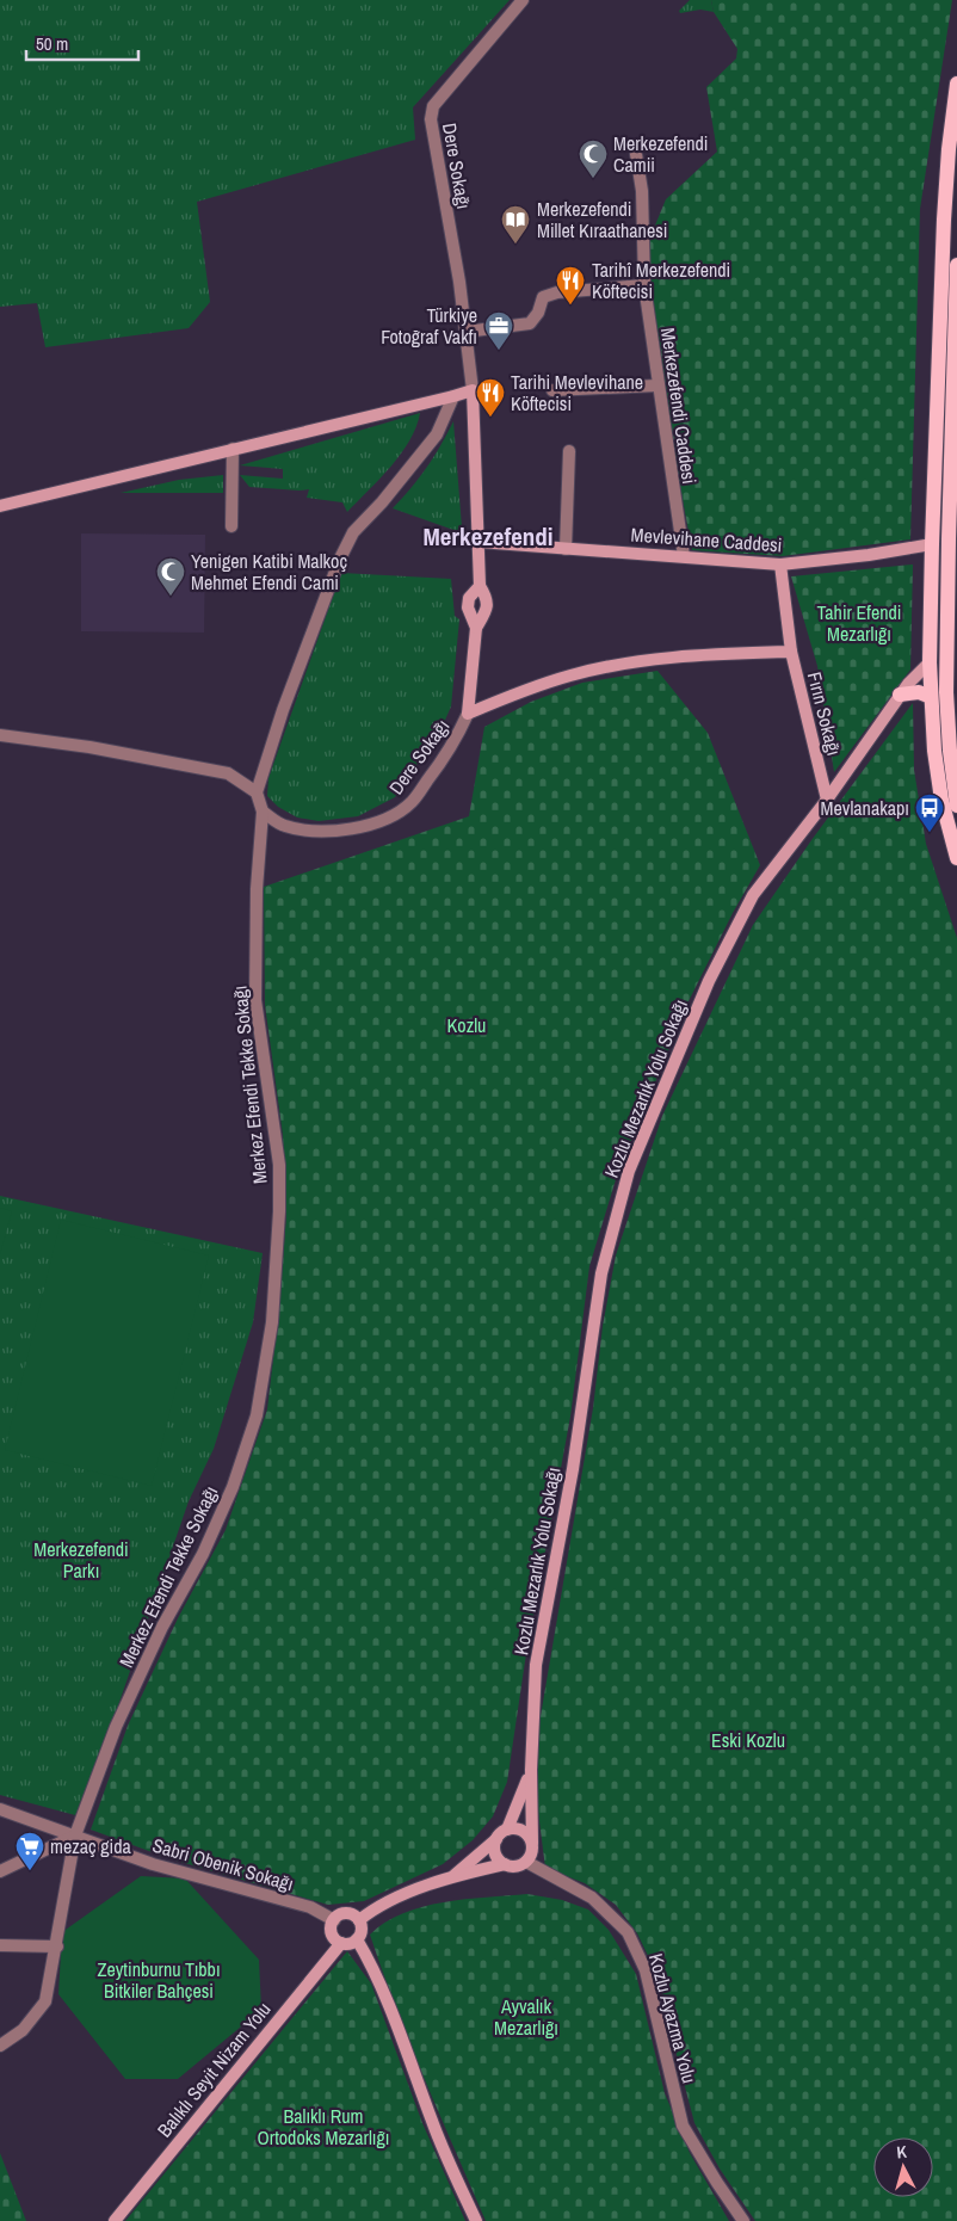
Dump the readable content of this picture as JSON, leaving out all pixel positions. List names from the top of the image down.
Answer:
{
  "streets": {
    "street": [
      "Dere Sokağı",
      "Merkezefendi Caddesi",
      "Mevlevihane Caddesi",
      "Fırın Sokağı",
      "Merkez Efendi Tekke Sokağı",
      "Kozlu Mezarlık Yolu Sokağı",
      "Sabri Obenik Sokağı",
      "Kozlu Ayazma Yolu",
      "Balıklı Seyit Nizam Yolu"
    ]
  },
  "crossings": [
    ["Dere Sokağı", "Mevlevihane Caddesi"],
    ["Dere Sokağı", "Merkez Efendi Tekke Sokağı"],
    ["Merkezefendi Caddesi", "Mevlevihane Caddesi"],
    ["Mevlevihane Caddesi", "Fırın Sokağı"],
    ["Fırın Sokağı", "Kozlu Mezarlık Yolu Sokağı"],
    ["Merkez Efendi Tekke Sokağı", "Sabri Obenik Sokağı"],
    ["Kozlu Mezarlık Yolu Sokağı", "Kozlu Ayazma Yolu"],
    ["Sabri Obenik Sokağı", "Balıklı Seyit Nizam Yolu"]
  ],
  "districts": ["Merkezefendi"],
  "parks": [
    "Tahir Efendi Mezarlığı",
    "Kozlu",
    "Merkezefendi Parkı",
    "Eski Kozlu",
    "Zeytinburnu Tıbbı Bitkiler Bahçesi",
    "Ayvalık Mezarlığı",
    "Balıklı Rum Ortodoks Mezarlığı"
  ],
  "places": {
    "mosque": ["Merkezefendi Camii", "Yenigen Katibi Malkoç Mehmet Efendi Cami"],
    "library": ["Merkezefendi Millet Kıraathanesi"],
    "restaurant": ["Tarihî Merkezefendi Köftecisi", "Tarihi Mevlevihane Köftecisi"],
    "office": ["Türkiye Fotoğraf Vakfı"],
    "bus stop": ["Mevlanakapı"],
    "supermarket": ["mezaç gida"]
  },
  "scale_bar": "50 m",
  "north": "top"
}
